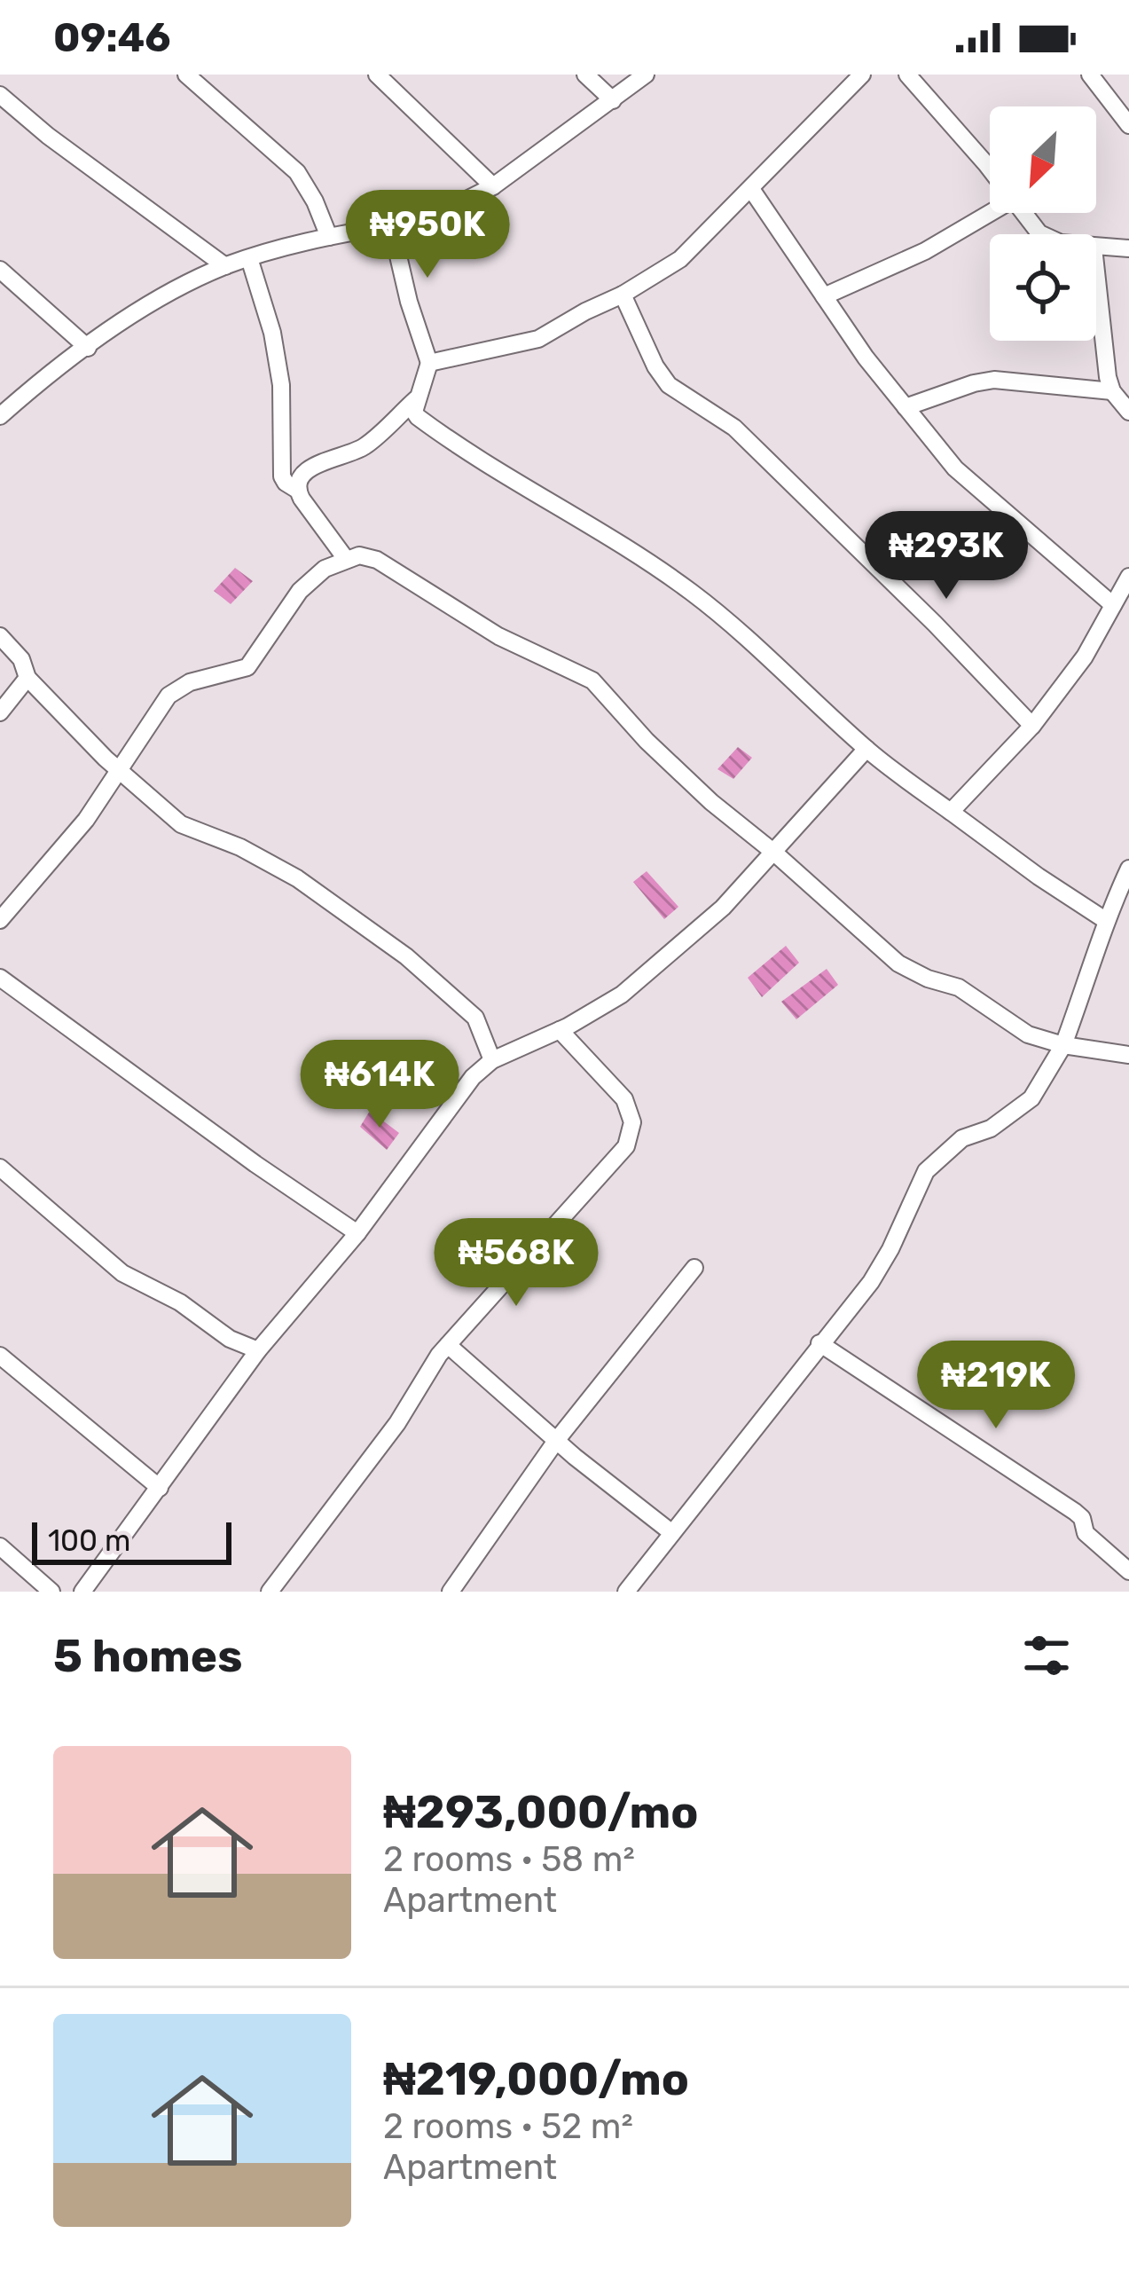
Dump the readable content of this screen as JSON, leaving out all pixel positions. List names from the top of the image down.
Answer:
{
  "scale_bar": "100 m",
  "north": "bottom left",
  "page": {
    "status": "09:46",
    "price": [
      "₦950K",
      "₦293K",
      "₦614K",
      "₦568K",
      "₦219K"
    ],
    "scale": "100 m",
    "heading": "5 homes",
    "list": [
      {
        "name": "₦293,000/mo",
        "note": "2 rooms · 58 m² · Apartment"
      },
      {
        "name": "₦219,000/mo",
        "note": "2 rooms · 52 m² · Apartment"
      }
    ]
  }
}
